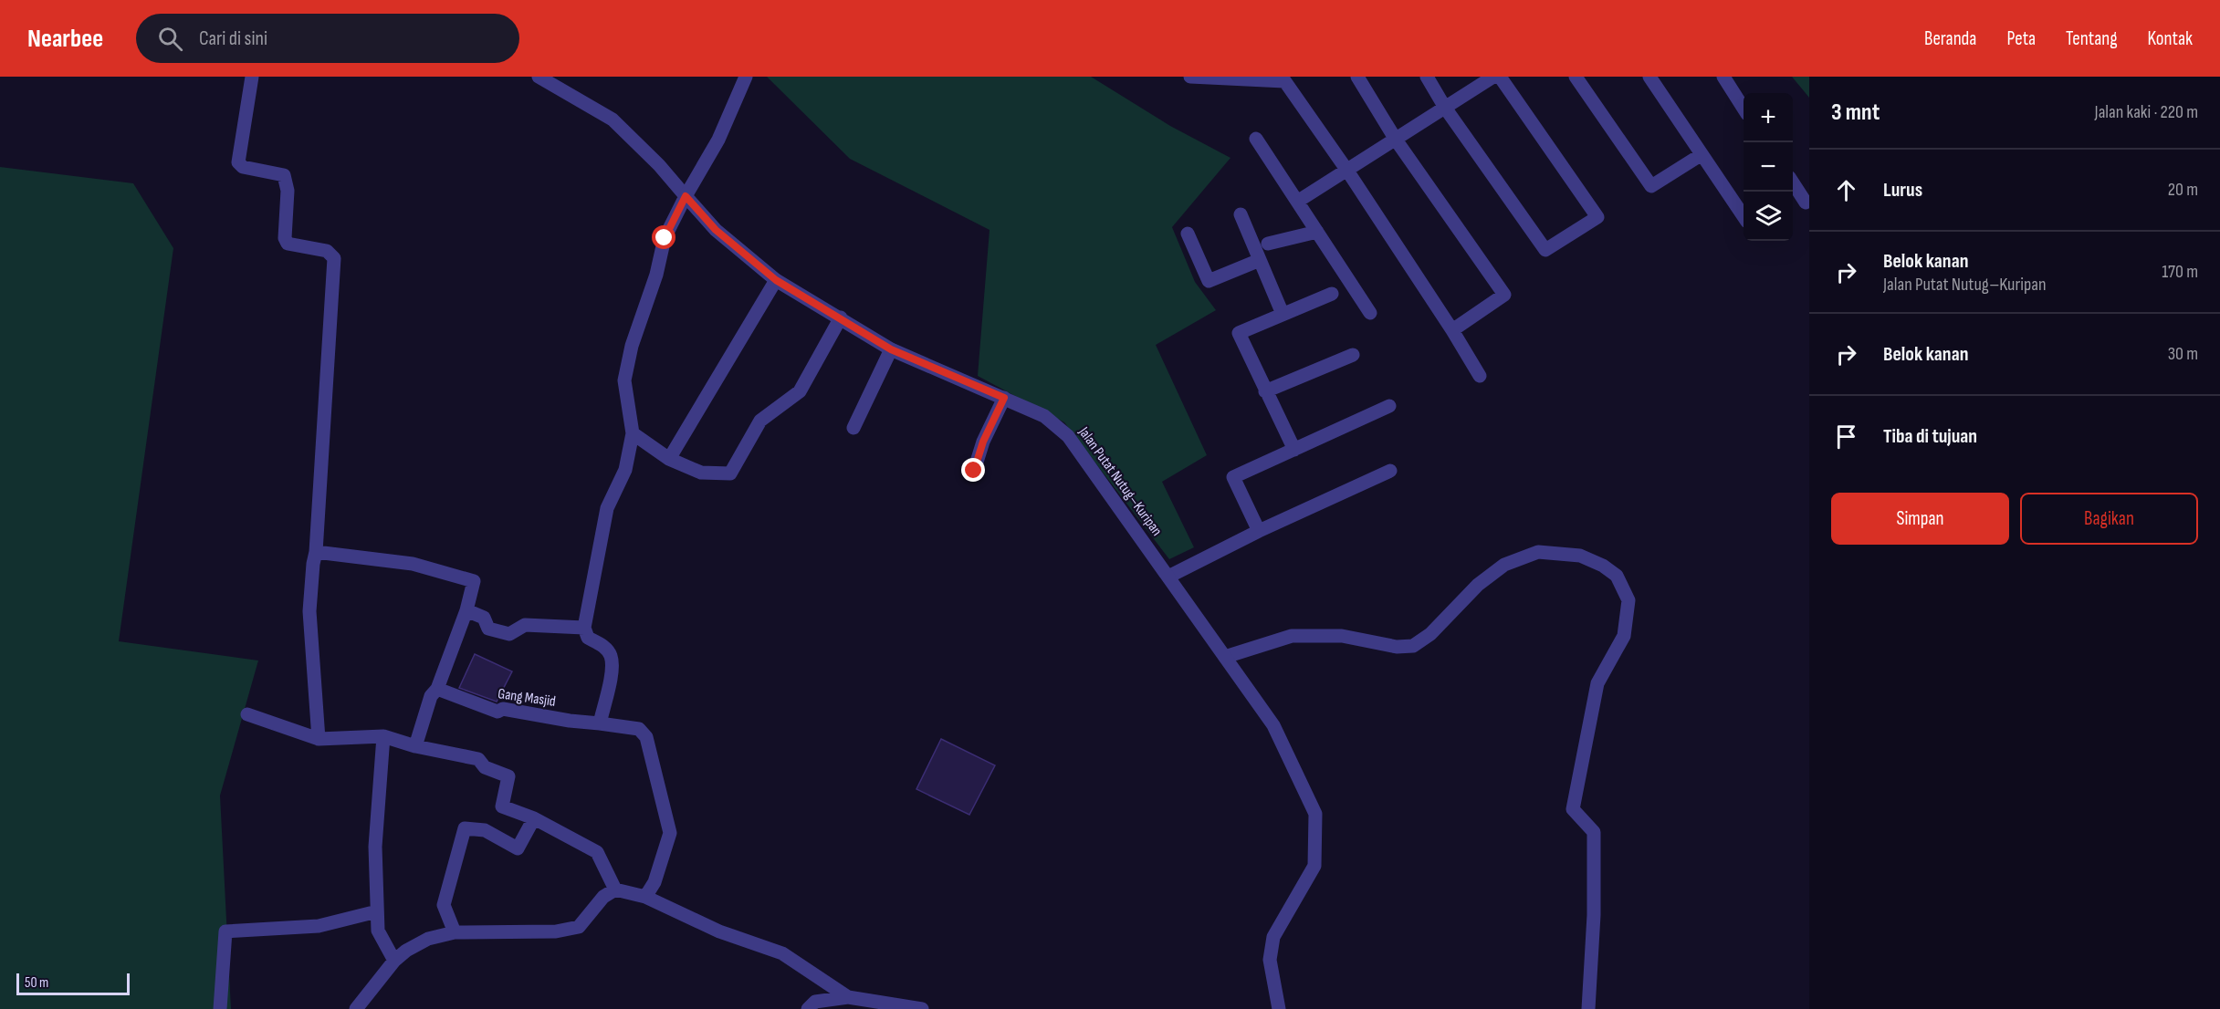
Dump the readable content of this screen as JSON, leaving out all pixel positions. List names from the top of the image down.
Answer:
{
  "streets": {
    "street": ["Jalan Putat Nutug–Kuripan", "Gang Masjid"]
  },
  "scale_bar": "50 m",
  "page": {
    "header": "Nearbee",
    "search": "Cari di sini",
    "nav": [
      "Beranda",
      "Peta",
      "Tentang",
      "Kontak"
    ],
    "heading": ["3 mnt", "Jalan kaki · 220 m"],
    "map_buttons": ["+", "−"],
    "list": [
      ["Lurus", "20 m"],
      ["Belok kanan", "Jalan Putat Nutug–Kuripan", "170 m"],
      ["Belok kanan", "30 m"],
      "Tiba di tujuan"
    ],
    "buttons": ["Simpan", "Bagikan"],
    "scale": "50 m"
  }
}
